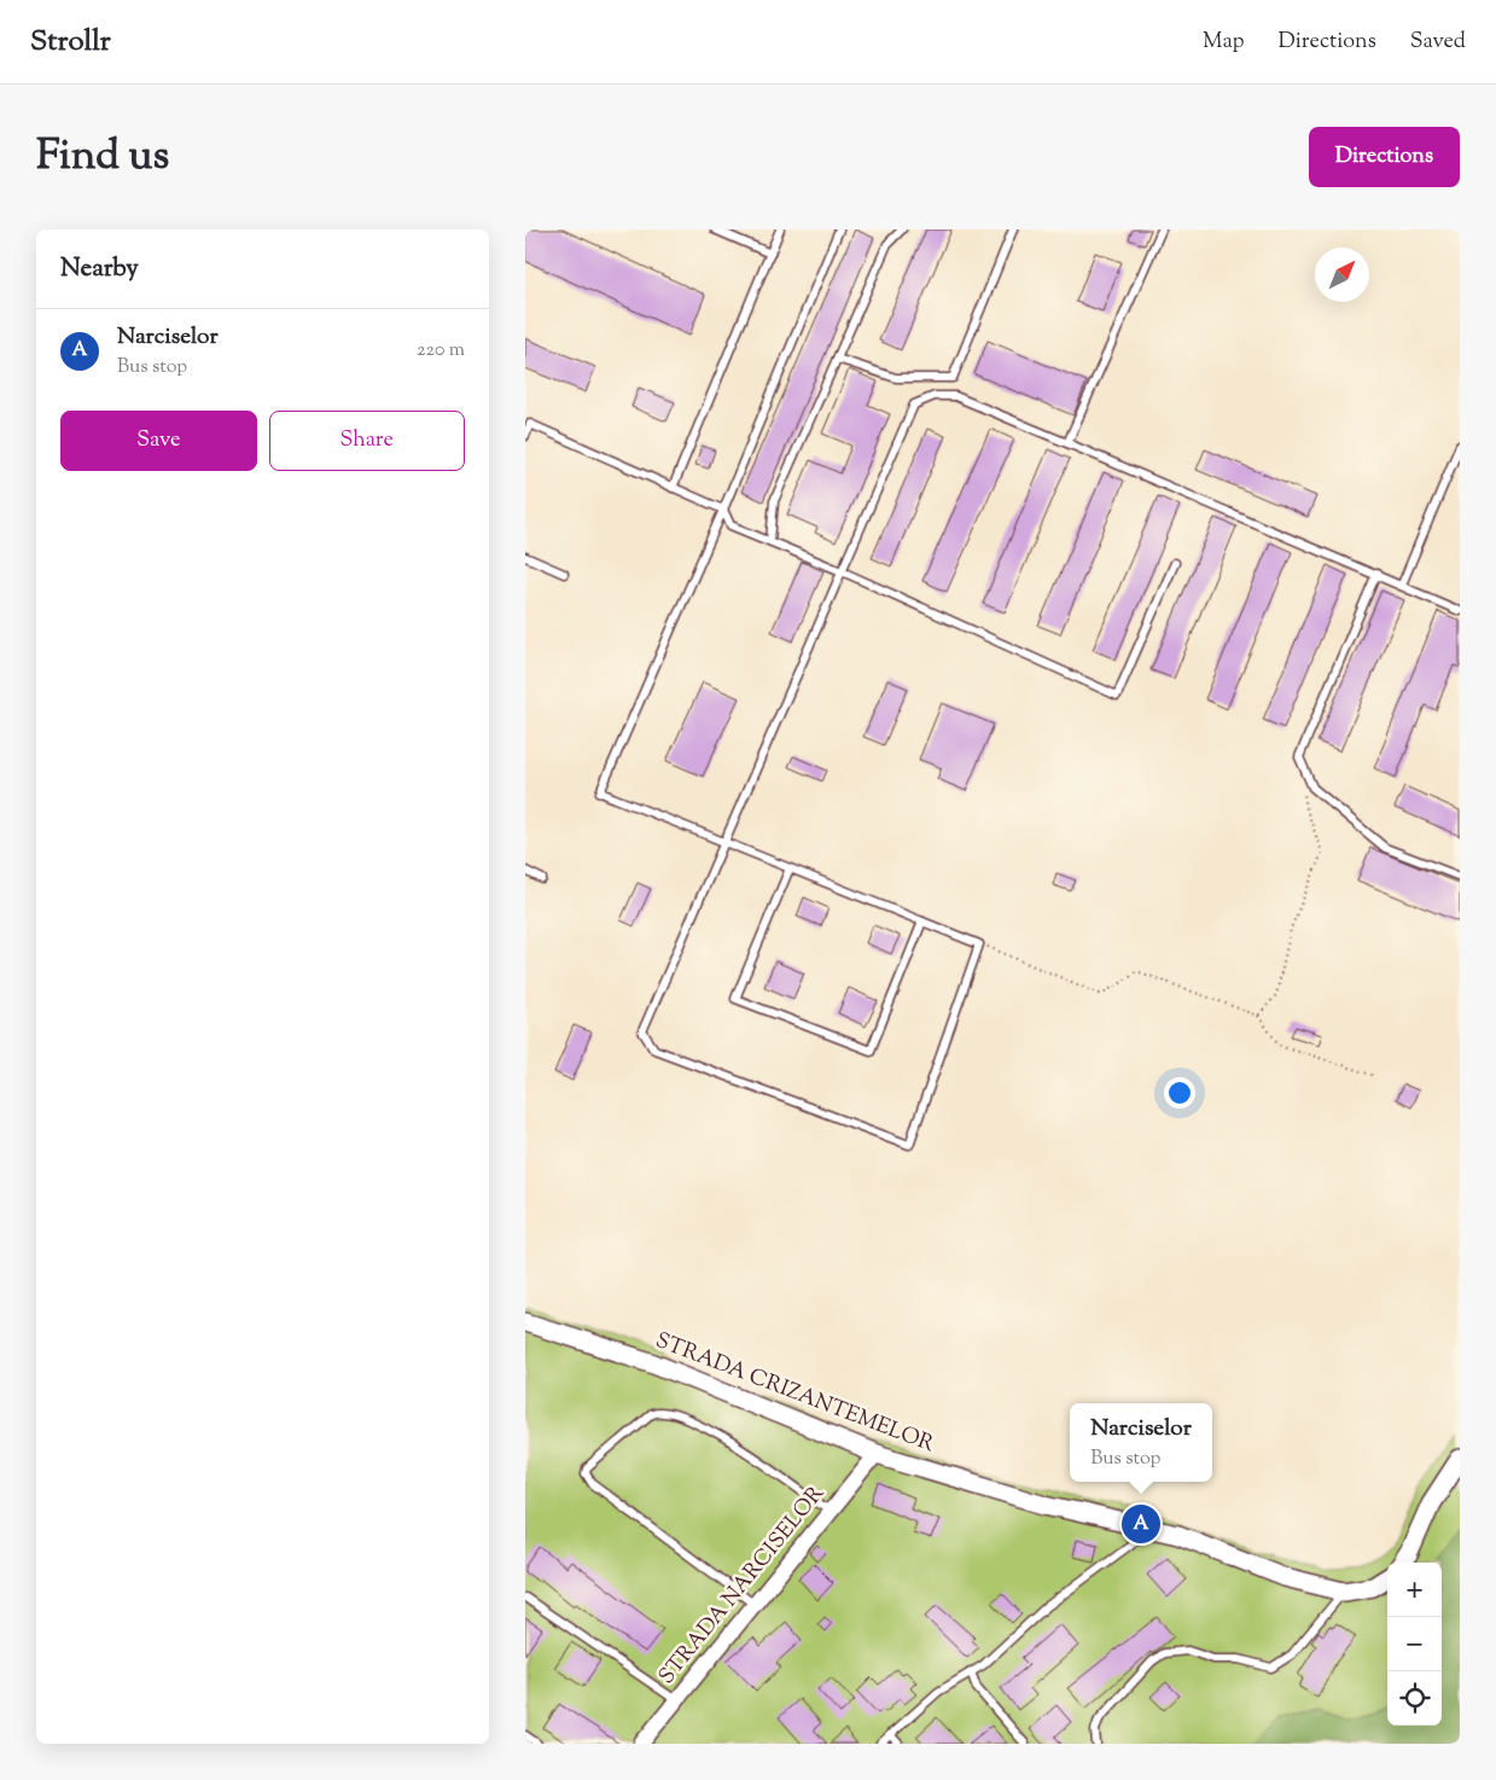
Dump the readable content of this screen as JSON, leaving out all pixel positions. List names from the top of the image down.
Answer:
{
  "streets": {
    "street": ["STRADA CRIZANTEMELOR", "STRADA NARCISELOR"]
  },
  "crossings": [
    ["STRADA CRIZANTEMELOR", "STRADA NARCISELOR"]
  ],
  "north": "top right",
  "page": {
    "header": "Strollr",
    "nav": ["Map", "Directions", "Saved"],
    "title": "Find us",
    "buttons": [
      "Directions",
      ["Save", "Share"]
    ],
    "heading": "Nearby",
    "list": [
      {
        "mark": "A",
        "name": "Narciselor",
        "note": "Bus stop",
        "value": "220 m"
      }
    ],
    "popup": ["Narciselor", "Bus stop"],
    "pins": "A",
    "map_buttons": ["+", "−"]
  }
}
